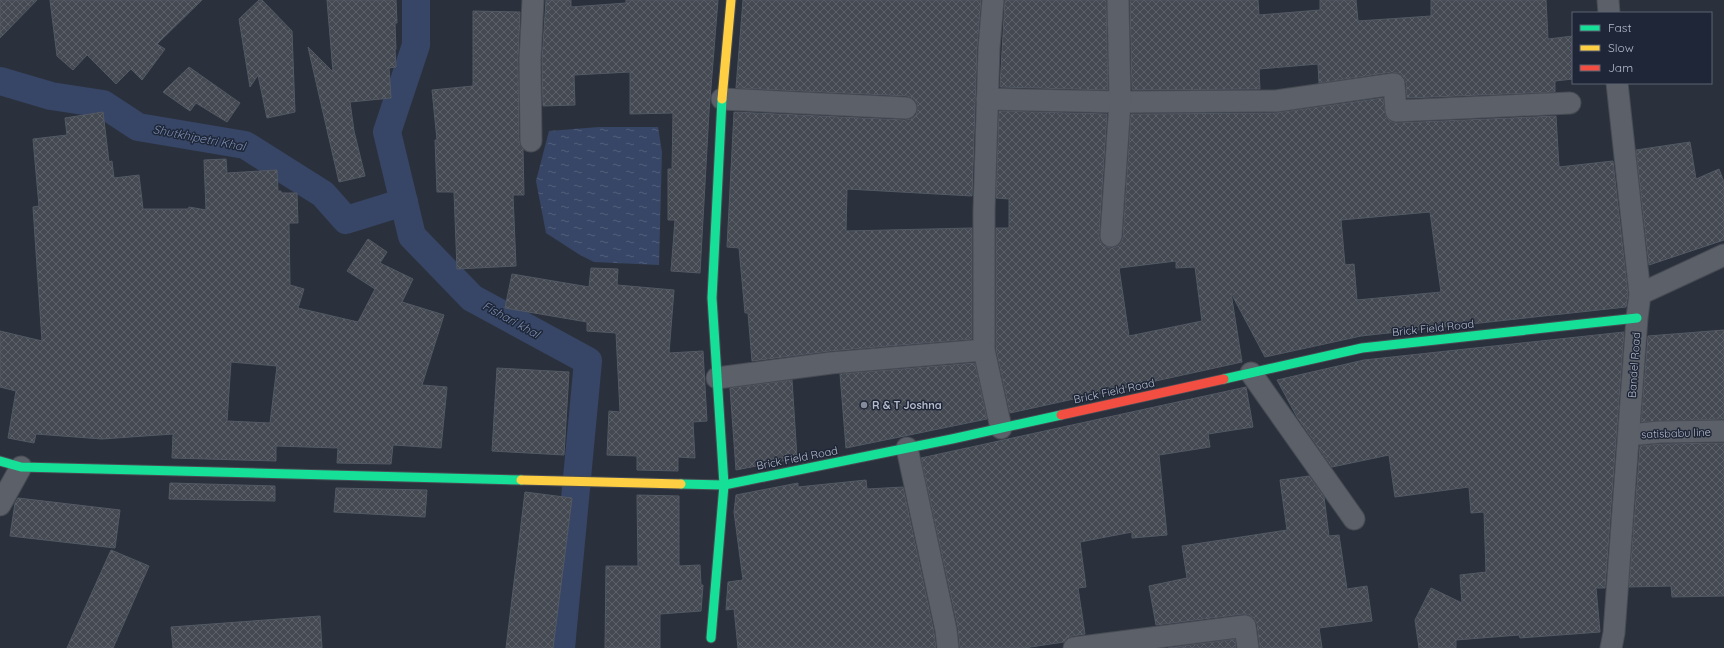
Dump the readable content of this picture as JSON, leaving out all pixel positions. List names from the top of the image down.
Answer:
{
  "streets": {
    "street": ["Brick Field Road", "Bandel Road", "satisbabu line"]
  },
  "crossings": [
    ["Brick Field Road", "Bandel Road"],
    ["Bandel Road", "satisbabu line"]
  ],
  "water": ["Shutkhipetri Khal", "Fishari khal"],
  "places": ["R & T Joshna"],
  "legend": ["Fast", "Slow", "Jam"]
}
